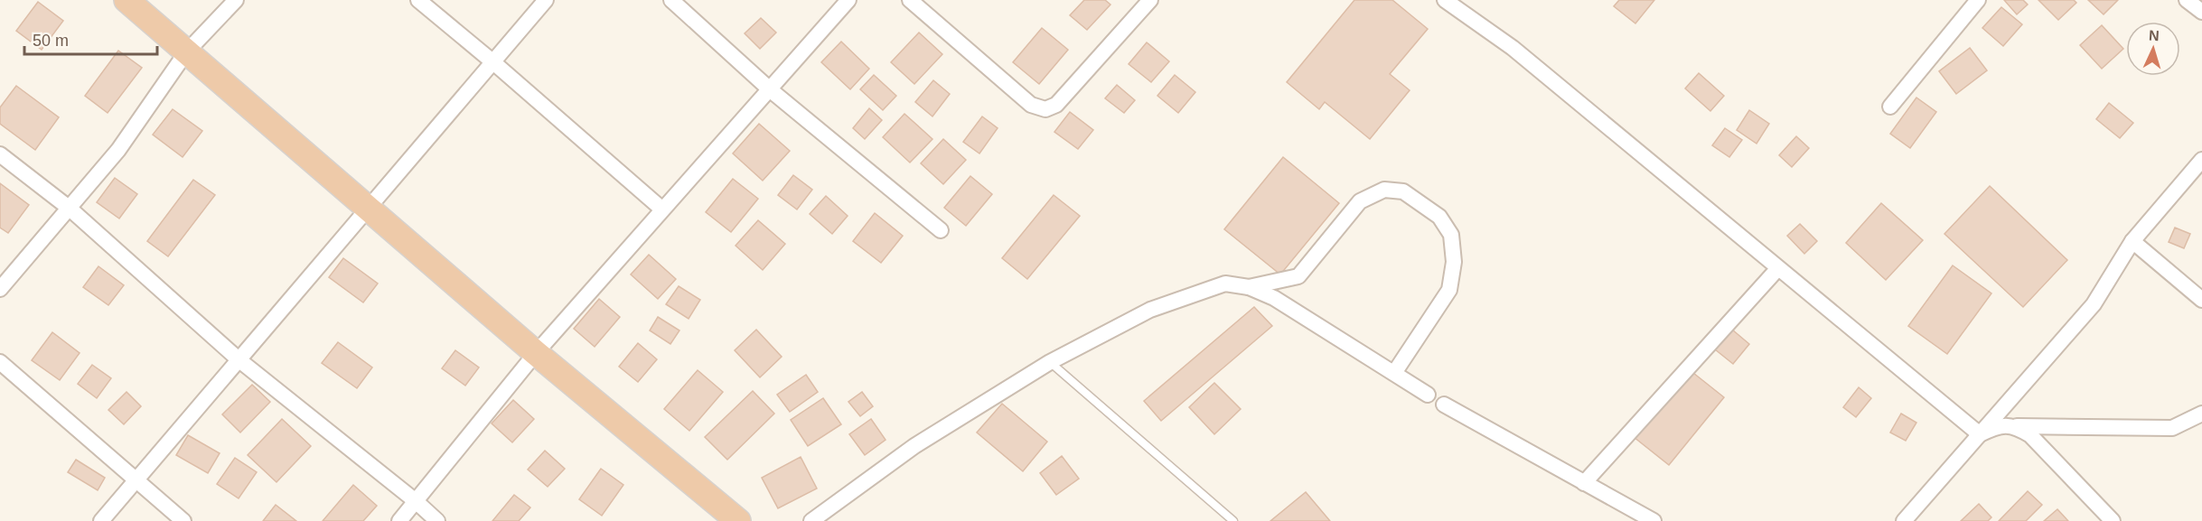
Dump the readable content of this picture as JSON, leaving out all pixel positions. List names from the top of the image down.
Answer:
{
  "scale_bar": "50 m",
  "north": "top"
}
